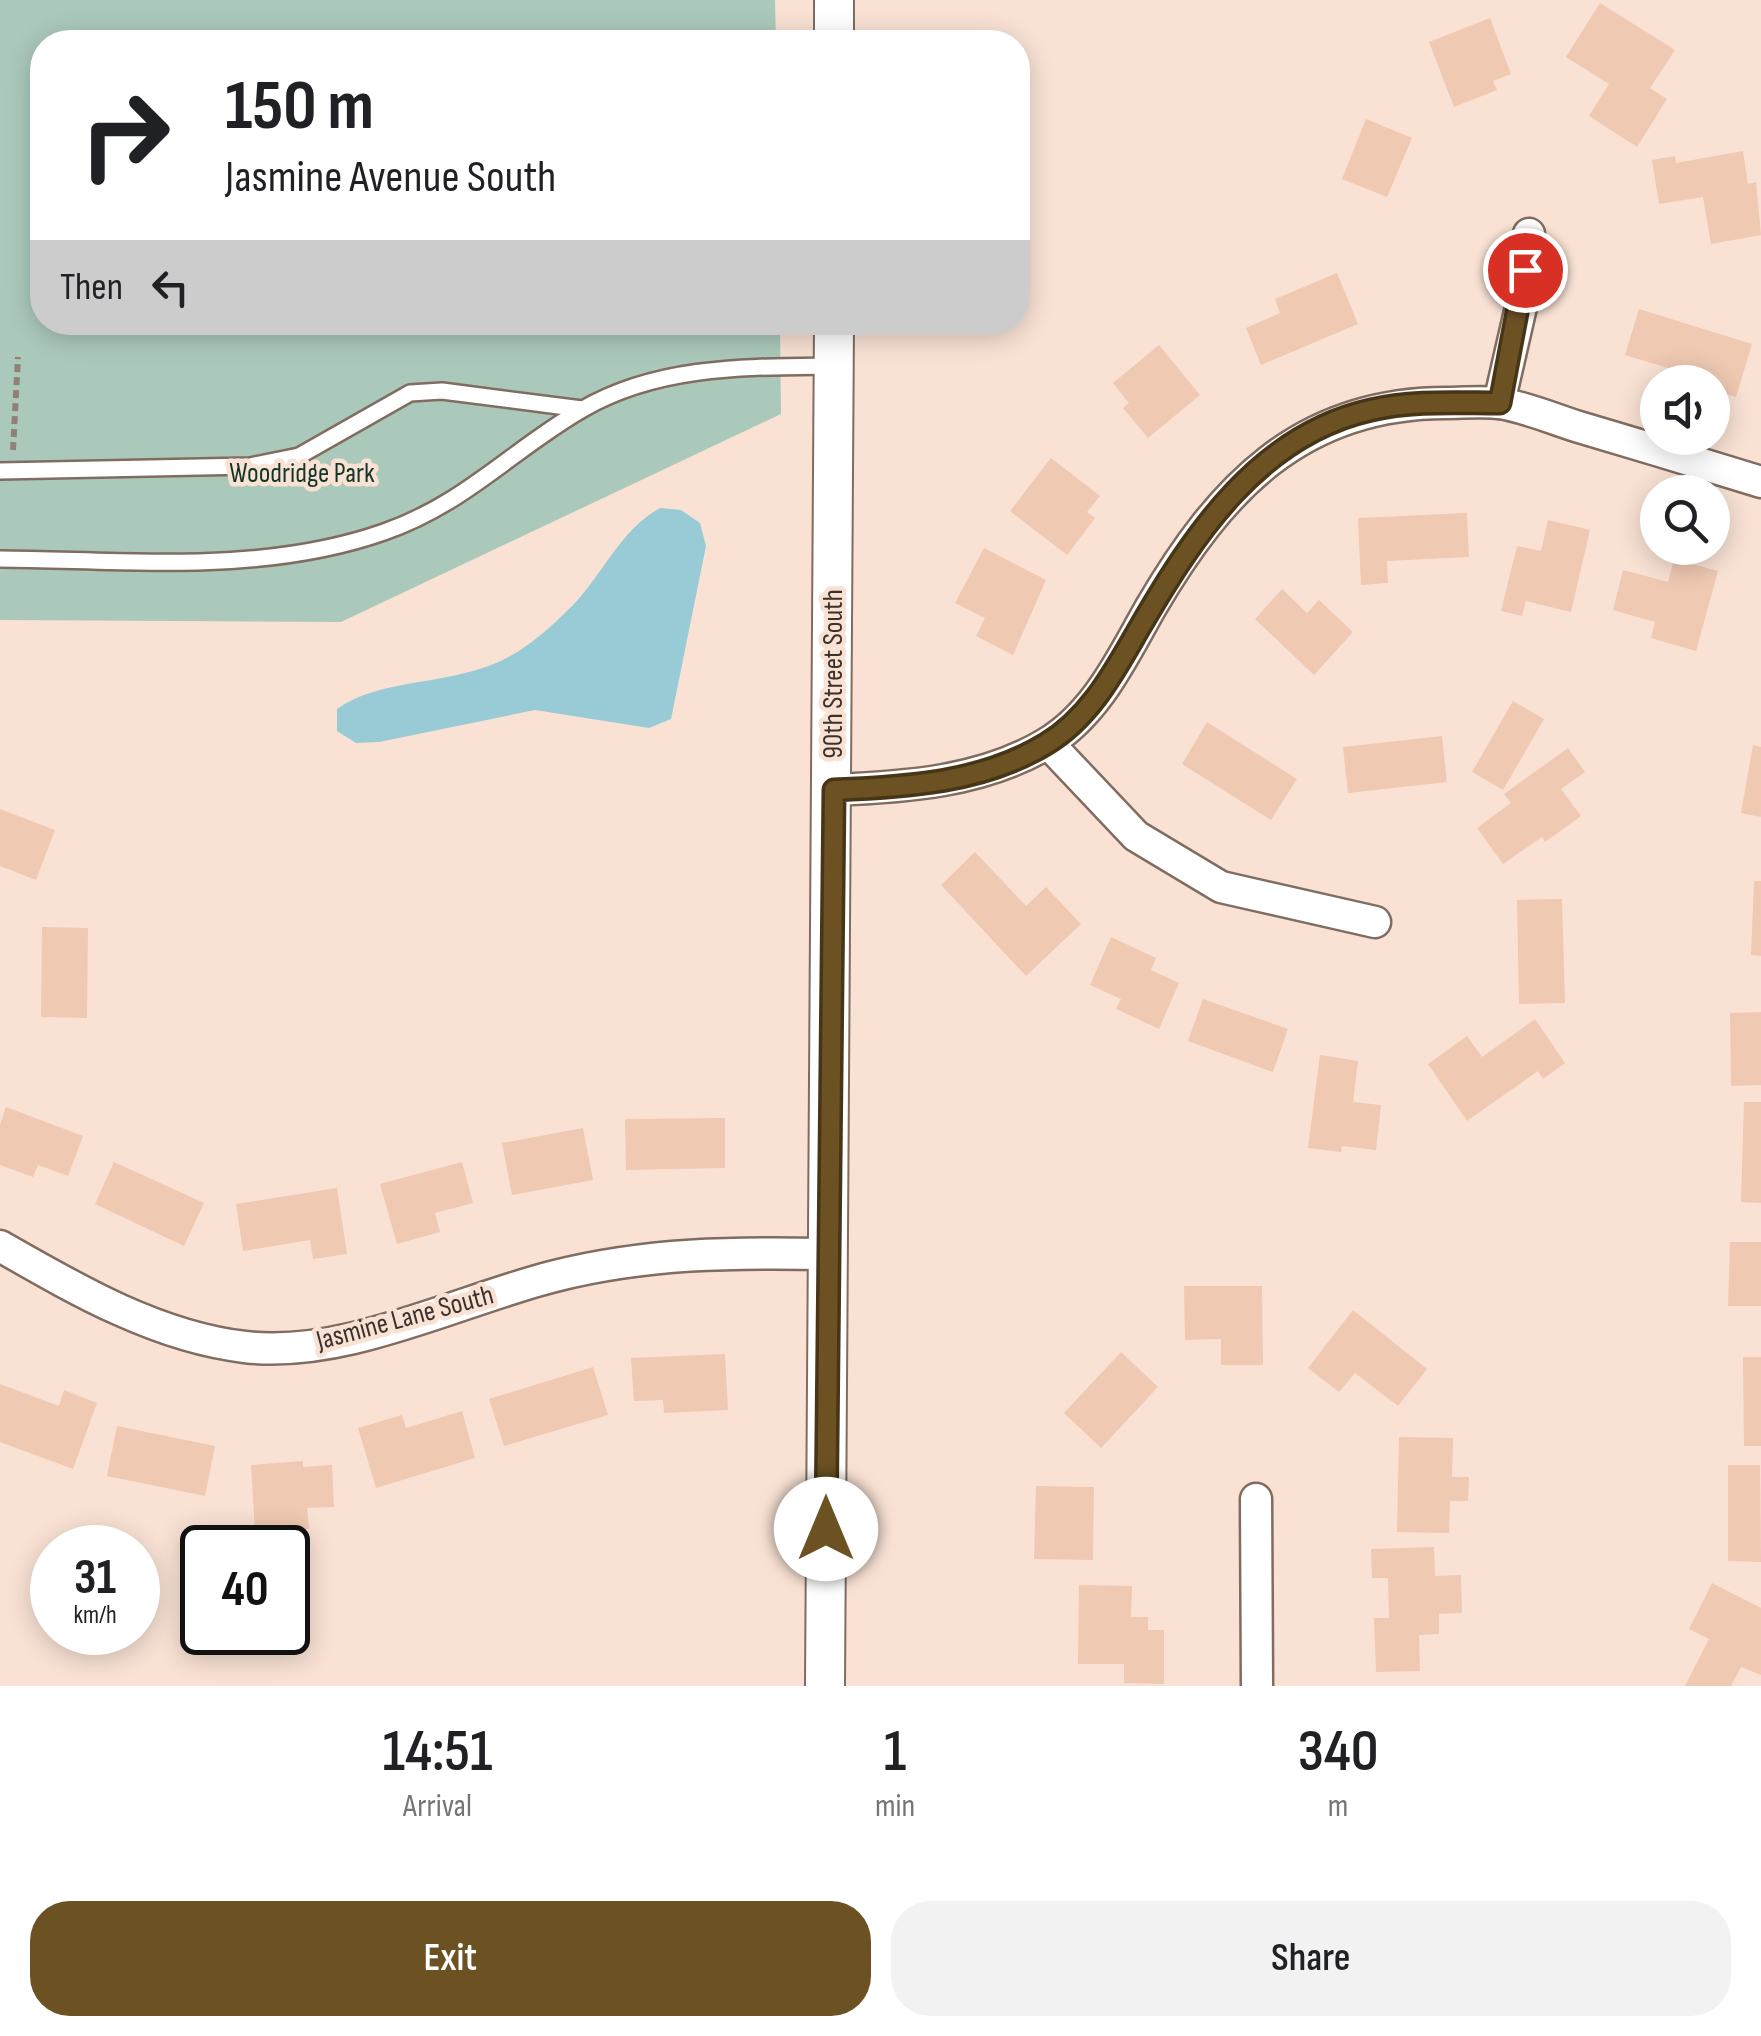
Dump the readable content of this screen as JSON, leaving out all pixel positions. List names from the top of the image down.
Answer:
{
  "streets": {
    "street": ["90th Street South", "Jasmine Lane South"]
  },
  "crossings": [
    ["90th Street South", "Jasmine Lane South"]
  ],
  "parks": ["Woodridge Park"],
  "page": {
    "turn": ["150 m", "Jasmine Avenue South"],
    "then": "Then",
    "speed": "31 km/h",
    "limit": "40",
    "eta": [
      "14:51",
      "Arrival",
      "1",
      "min",
      "340",
      "m"
    ],
    "buttons": ["Exit", "Share"]
  }
}
